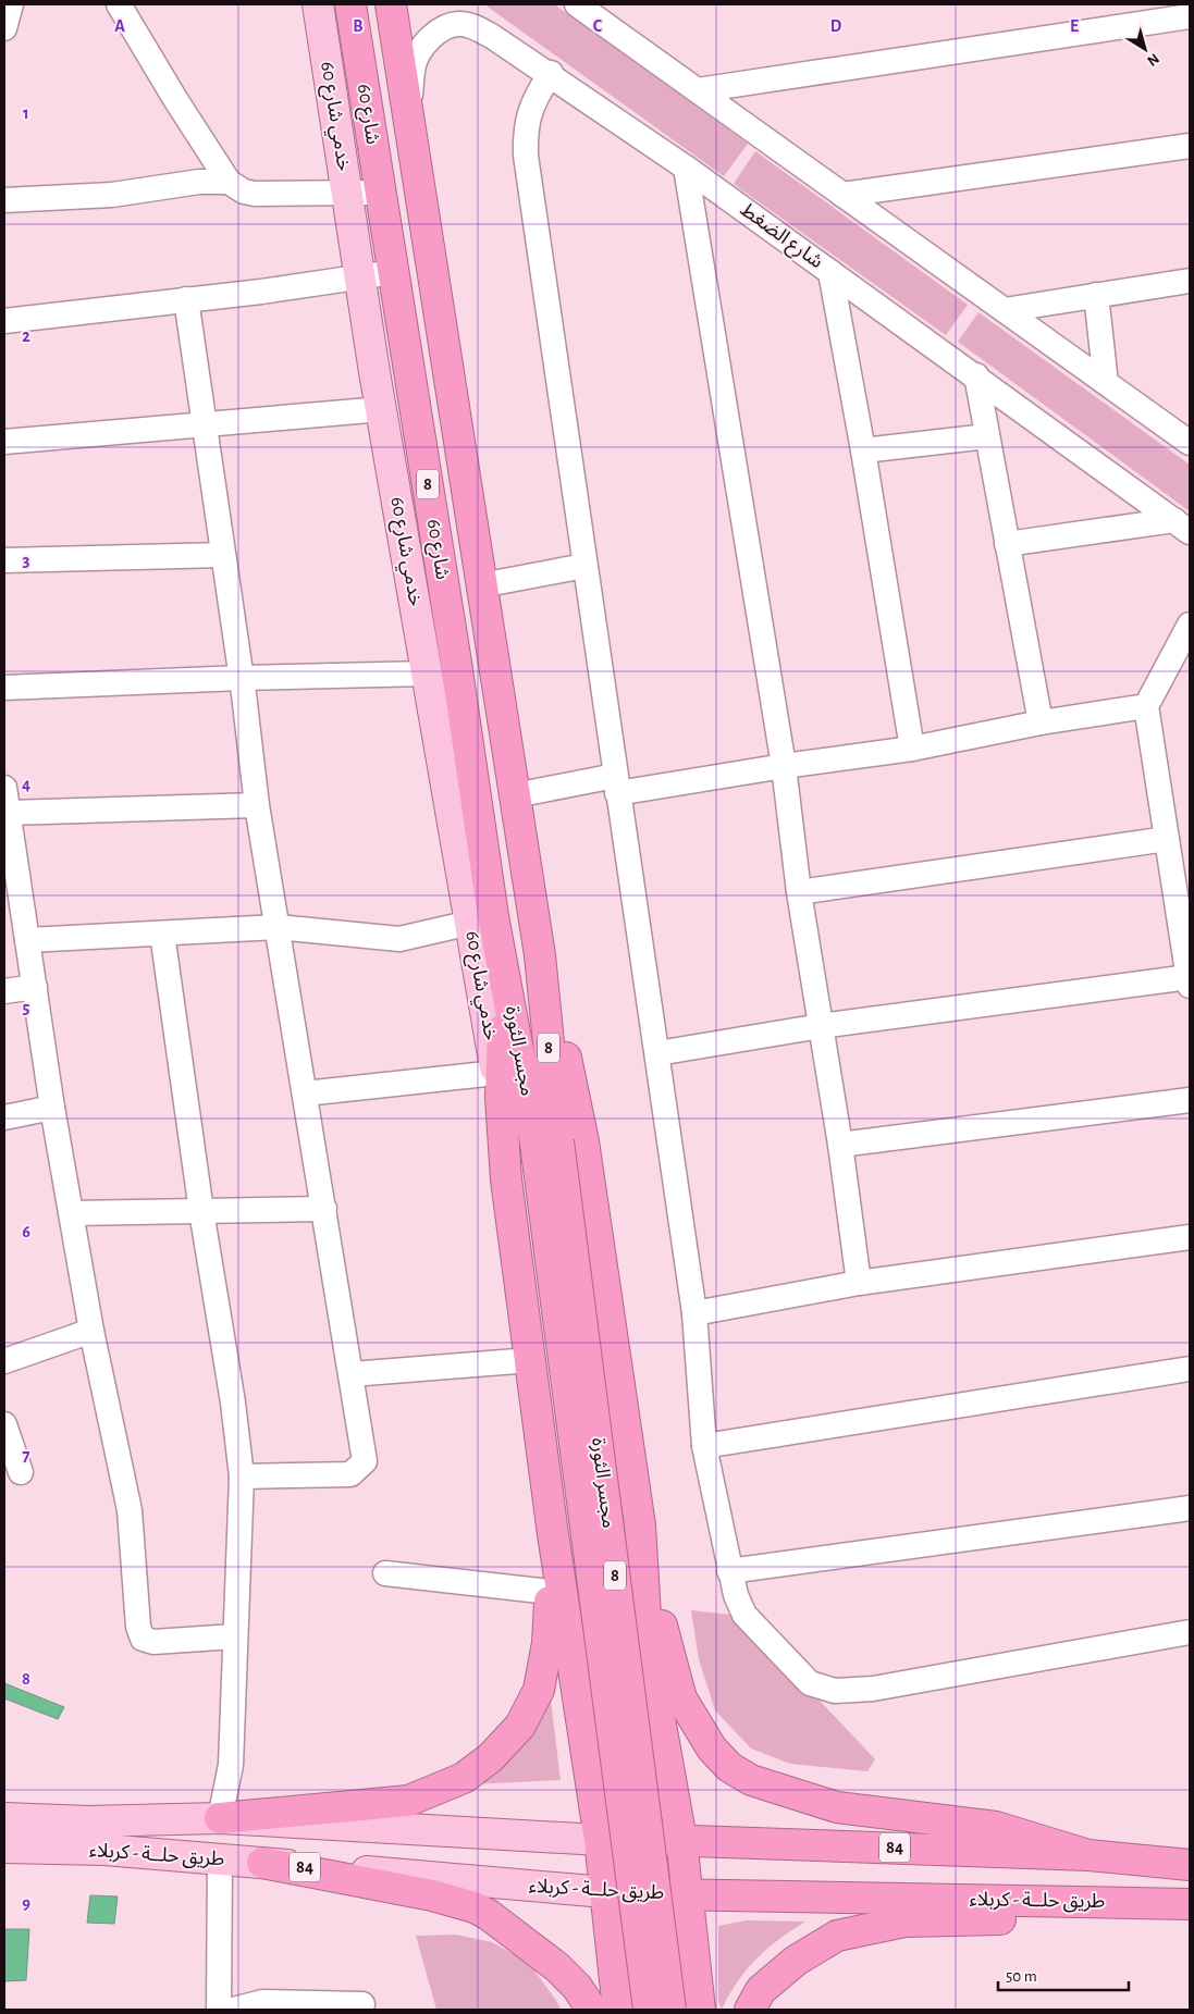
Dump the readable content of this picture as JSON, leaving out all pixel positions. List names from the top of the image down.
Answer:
{
  "streets": {
    "highway": [
      "شارع 60",
      "8",
      "مجسر الثورة",
      "84",
      "طريق حلــة - كربلاء"
    ],
    "main road": ["خدمي شارع 60"],
    "street": ["شارع الضغط"]
  },
  "crossings": [
    ["شارع 60", "شارع الضغط"],
    ["شارع 60", "مجسر الثورة"],
    ["مجسر الثورة", "طريق حلــة - كربلاء"]
  ],
  "scale_bar": "50 m",
  "north": "bottom right",
  "grid": {
    "columns": [
      "A",
      "B",
      "C",
      "D",
      "E"
    ],
    "rows": [
      "1",
      "2",
      "3",
      "4",
      "5",
      "6",
      "7",
      "8",
      "9"
    ]
  }
}
